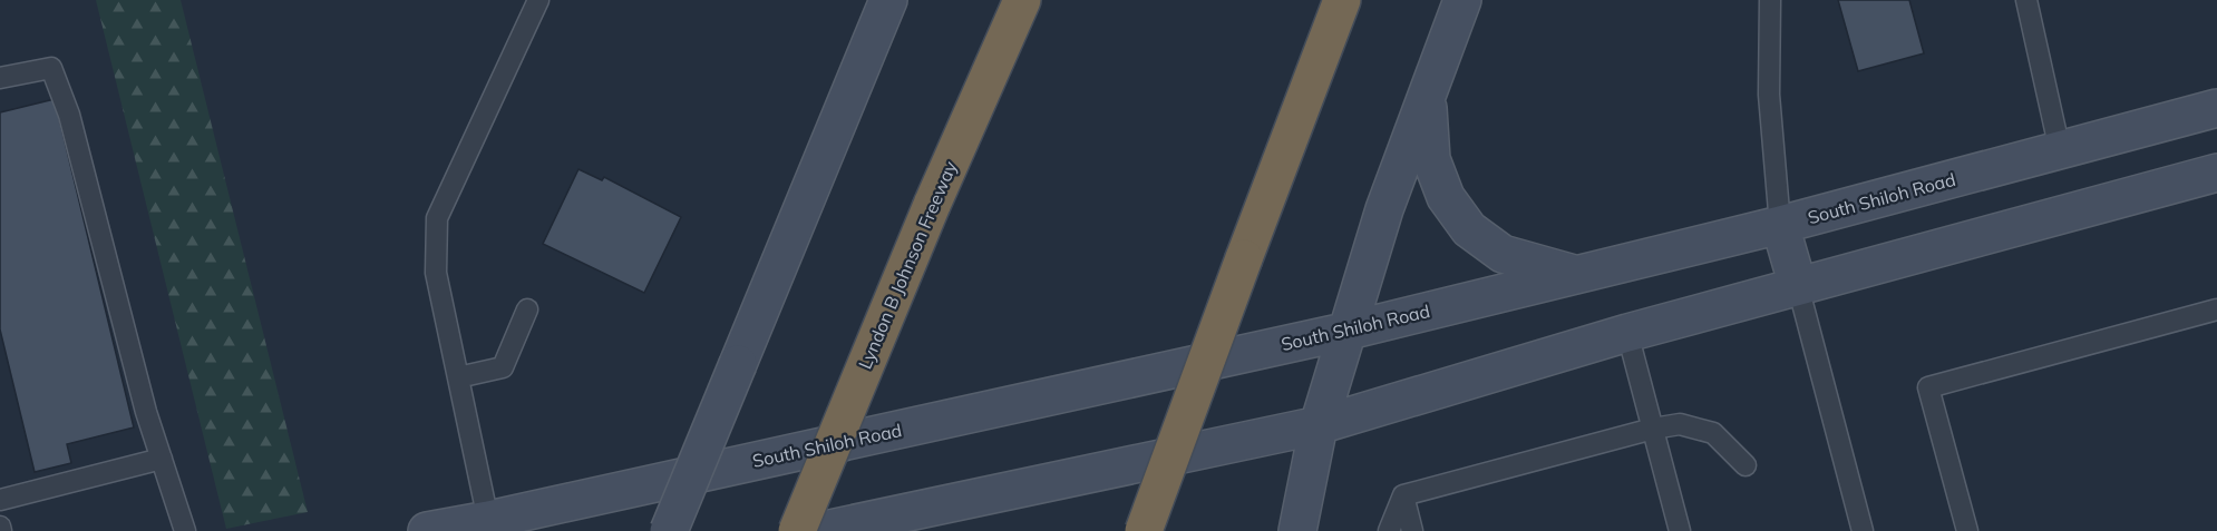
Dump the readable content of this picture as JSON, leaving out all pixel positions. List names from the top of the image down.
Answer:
{
  "streets": {
    "highway": ["Lyndon B Johnson Freeway"],
    "main road": ["South Shiloh Road"]
  }
}
